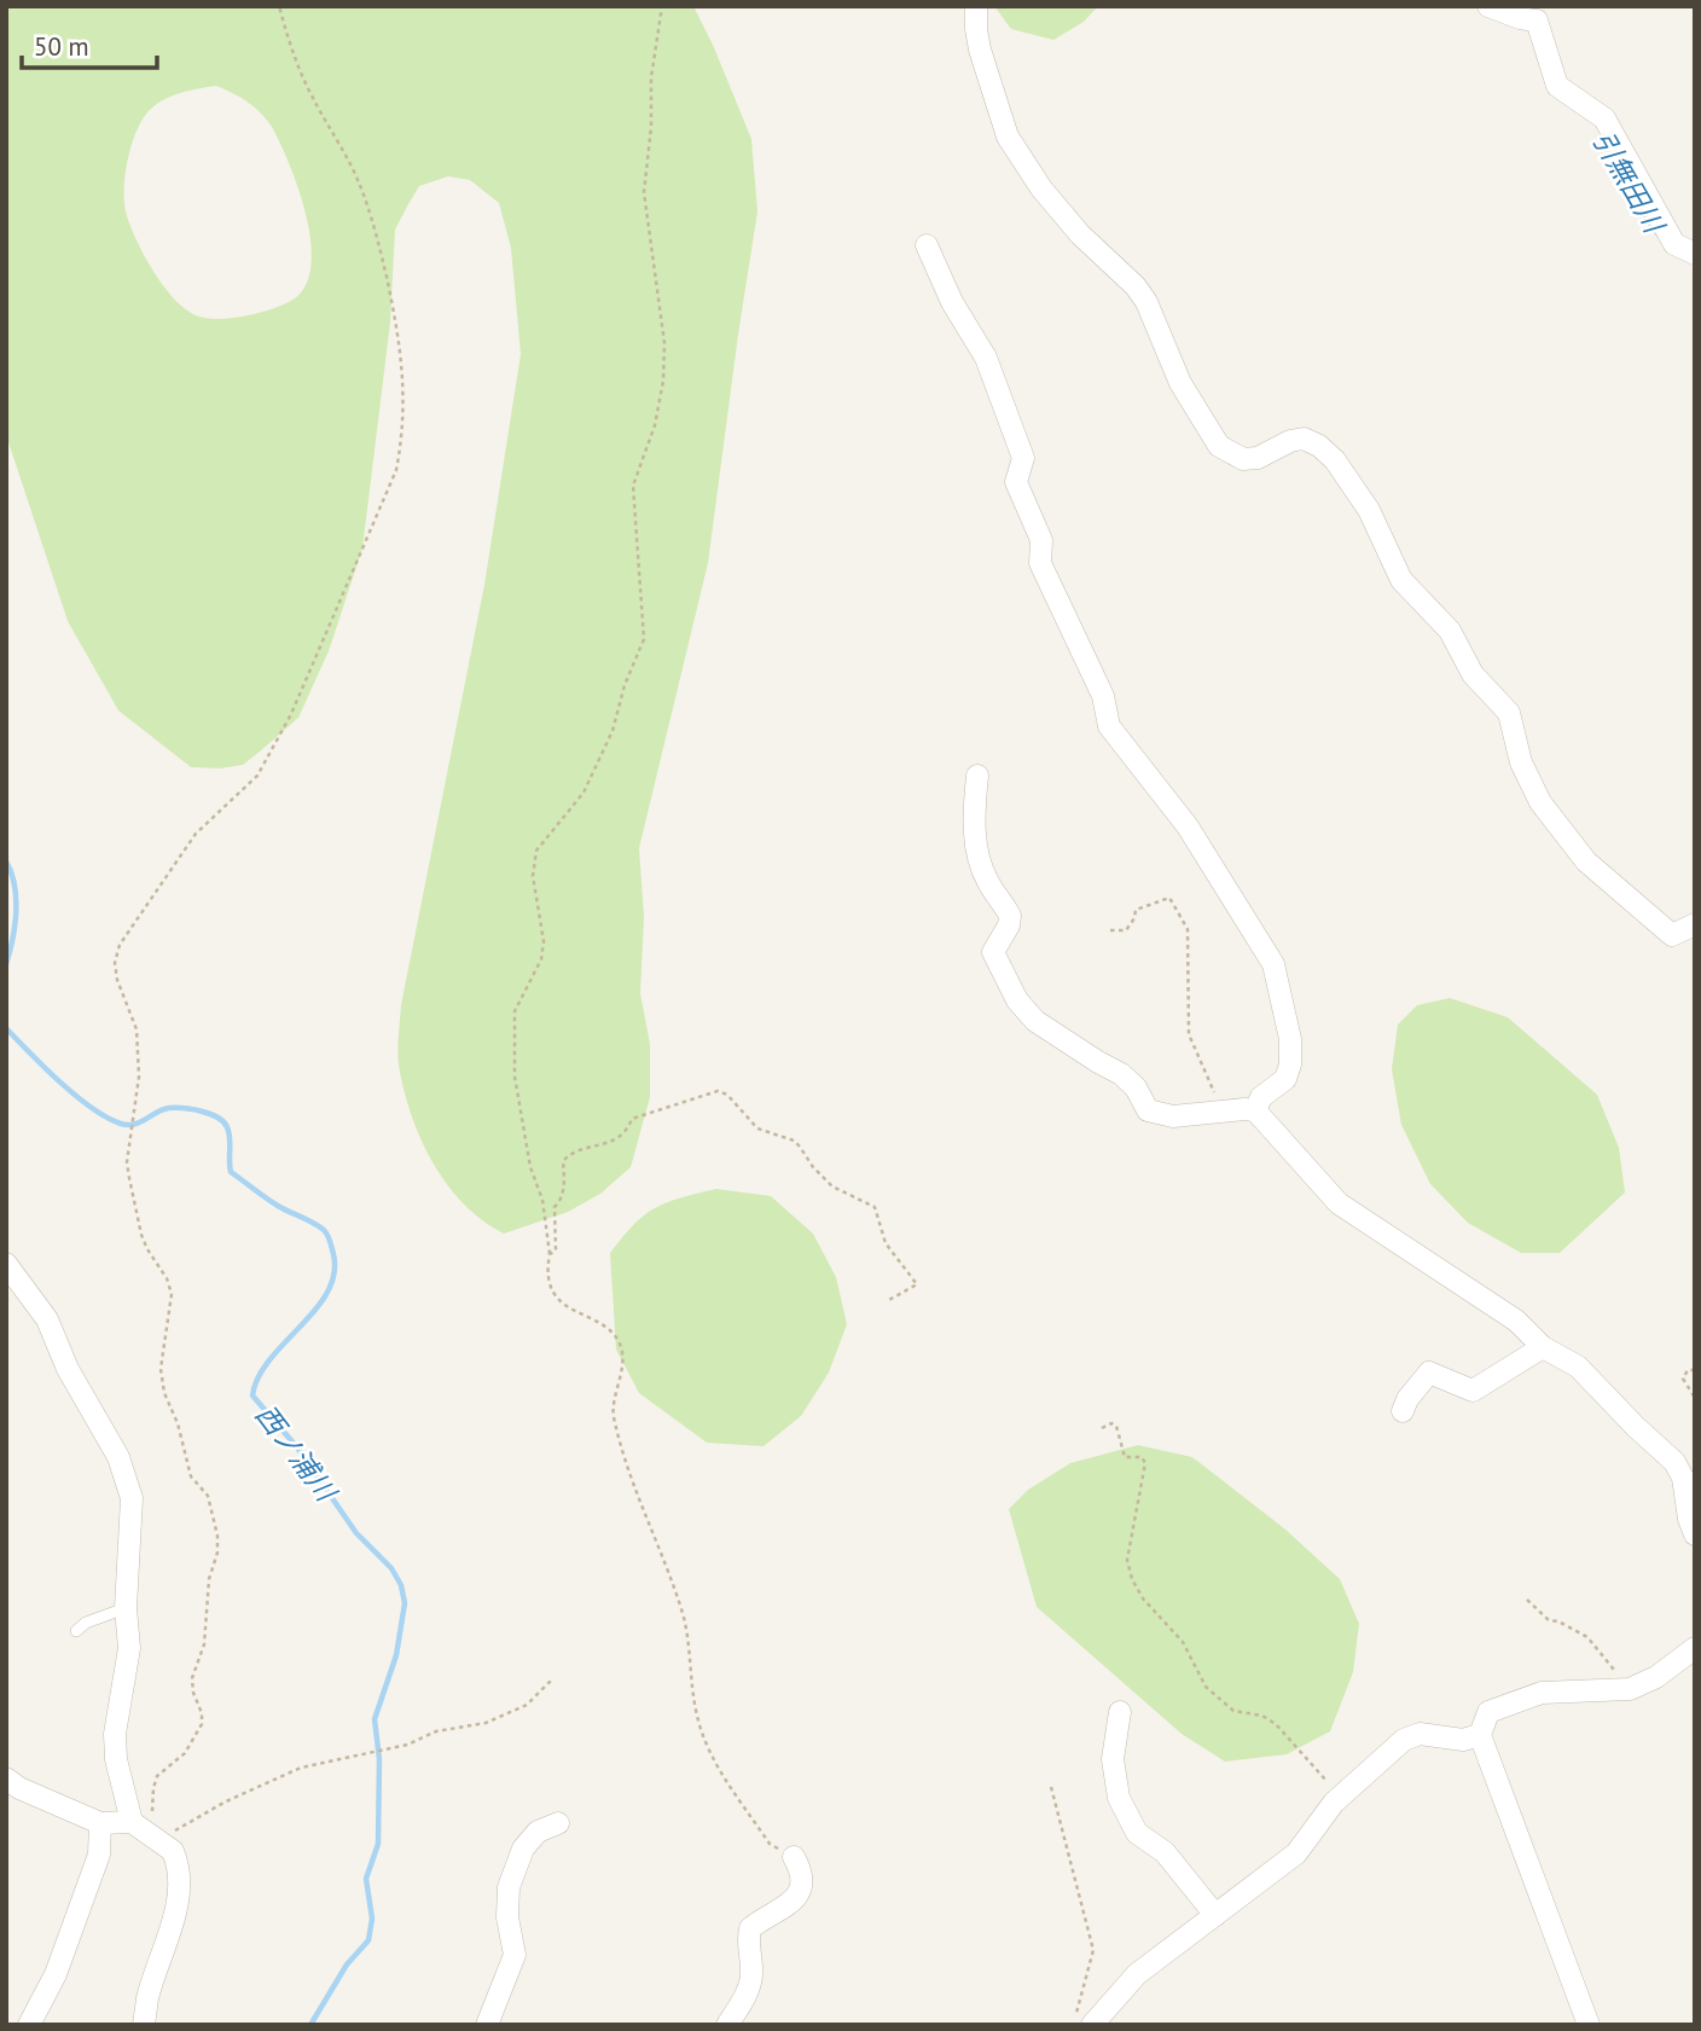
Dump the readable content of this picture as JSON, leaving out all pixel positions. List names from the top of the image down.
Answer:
{
  "water": ["引無田川", "西ノ浦川"],
  "scale_bar": "50 m"
}
